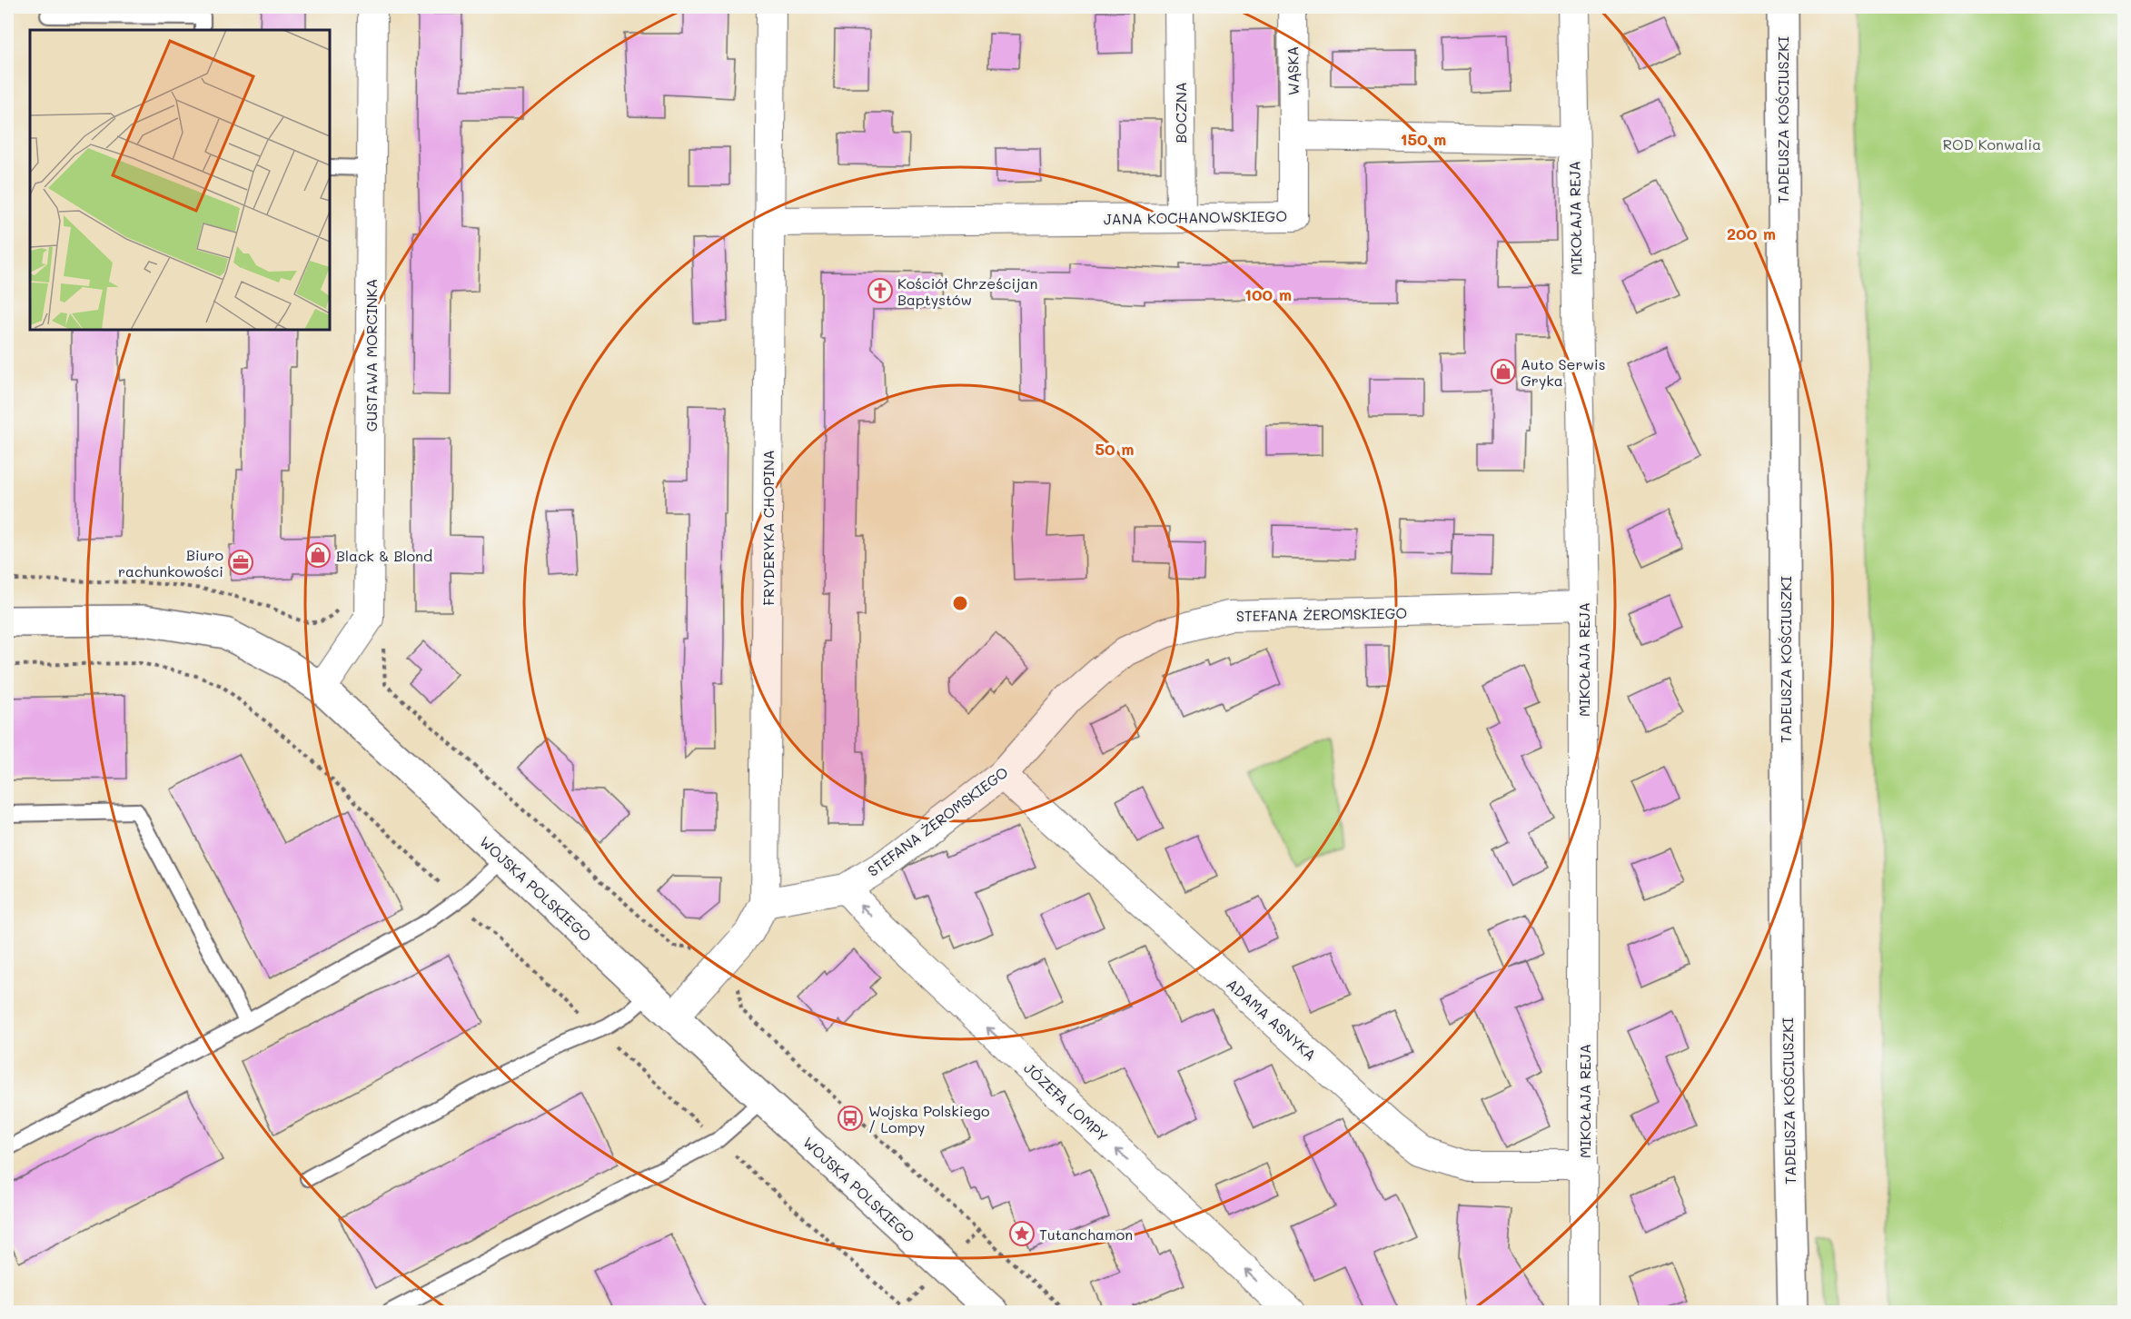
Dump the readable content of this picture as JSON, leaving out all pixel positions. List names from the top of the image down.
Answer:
{
  "streets": {
    "street": [
      "WĄSKA",
      "BOCZNA",
      "TADEUSZA KOŚCIUSZKI",
      "JANA KOCHANOWSKIEGO",
      "MIKOŁAJA REJA",
      "GUSTAWA MORCINKA",
      "FRYDERYKA CHOPINA",
      "STEFANA ŻEROMSKIEGO",
      "WOJSKA POLSKIEGO",
      "ADAMA ASNYKA",
      "JÓZEFA LOMPY"
    ]
  },
  "crossings": [
    ["WĄSKA", "JANA KOCHANOWSKIEGO"],
    ["BOCZNA", "JANA KOCHANOWSKIEGO"],
    ["JANA KOCHANOWSKIEGO", "FRYDERYKA CHOPINA"],
    ["MIKOŁAJA REJA", "STEFANA ŻEROMSKIEGO"],
    ["MIKOŁAJA REJA", "ADAMA ASNYKA"],
    ["FRYDERYKA CHOPINA", "STEFANA ŻEROMSKIEGO"],
    ["FRYDERYKA CHOPINA", "WOJSKA POLSKIEGO"],
    ["STEFANA ŻEROMSKIEGO", "ADAMA ASNYKA"],
    ["STEFANA ŻEROMSKIEGO", "JÓZEFA LOMPY"]
  ],
  "one_way": ["JÓZEFA LOMPY"],
  "parks": ["ROD Konwalia"],
  "places": {
    "church": ["Kościół Chrześcijan Baptystów"],
    "shop": ["Auto Serwis Gryka", "Black & Blond"],
    "office": ["Biuro rachunkowości"],
    "bus stop": ["Wojska Polskiego / Lompy"],
    "place": ["Tutanchamon"]
  },
  "rings": [
    "150 m",
    "200 m",
    "100 m",
    "50 m"
  ]
}
